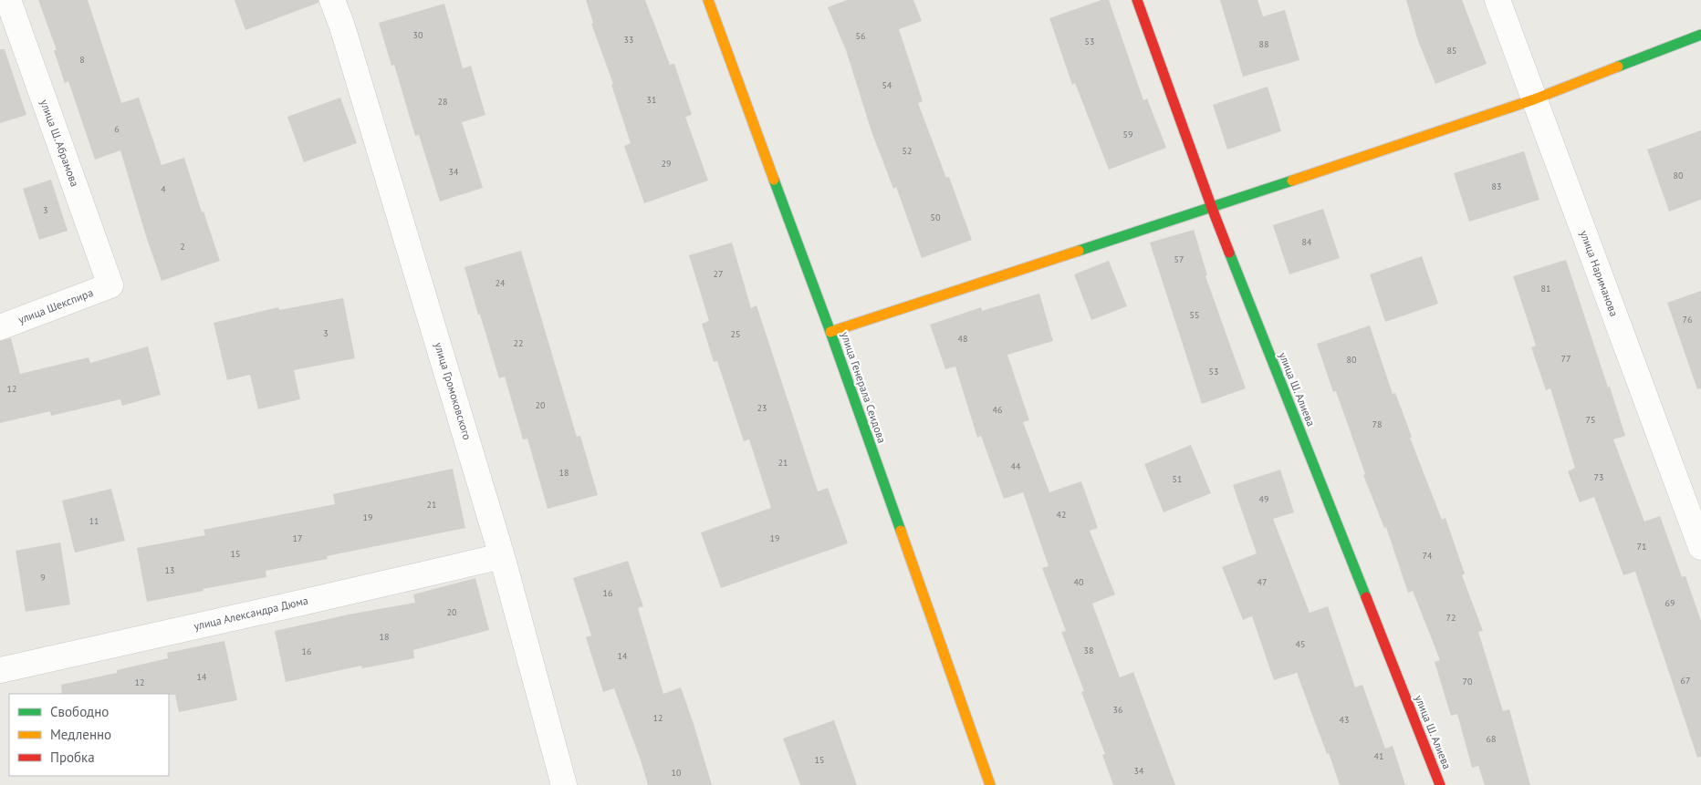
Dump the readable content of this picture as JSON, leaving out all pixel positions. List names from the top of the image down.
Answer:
{
  "streets": {
    "street": [
      "улица Ш. Абрамова",
      "улица Нариманова",
      "улица Шекспира",
      "улица Генерала Сеидова",
      "улица Ш. Алиева",
      "улица Громоковского",
      "улица Александра Дюма"
    ]
  },
  "crossings": [
    ["улица Ш. Абрамова", "улица Шекспира"],
    ["улица Громоковского", "улица Александра Дюма"]
  ],
  "house_numbers": [
    "30",
    "56",
    "33",
    "53",
    "88",
    "85",
    "8",
    "54",
    "31",
    "28",
    "6",
    "59",
    "52",
    "29",
    "34",
    "80",
    "83",
    "4",
    "3",
    "50",
    "84",
    "2",
    "57",
    "27",
    "24",
    "81",
    "55",
    "76",
    "3",
    "25",
    "48",
    "22",
    "77",
    "80",
    "53",
    "12",
    "20",
    "23",
    "46",
    "75",
    "78",
    "21",
    "44",
    "18",
    "73",
    "51",
    "49",
    "21",
    "42",
    "19",
    "11",
    "17",
    "19",
    "71",
    "15",
    "74",
    "13",
    "9",
    "40",
    "47",
    "16",
    "69",
    "20",
    "72",
    "18",
    "45",
    "38",
    "16",
    "14",
    "14",
    "67",
    "70",
    "12",
    "36",
    "12",
    "43",
    "68",
    "41",
    "15",
    "34",
    "10"
  ],
  "legend": ["Свободно", "Медленно", "Пробка"]
}
